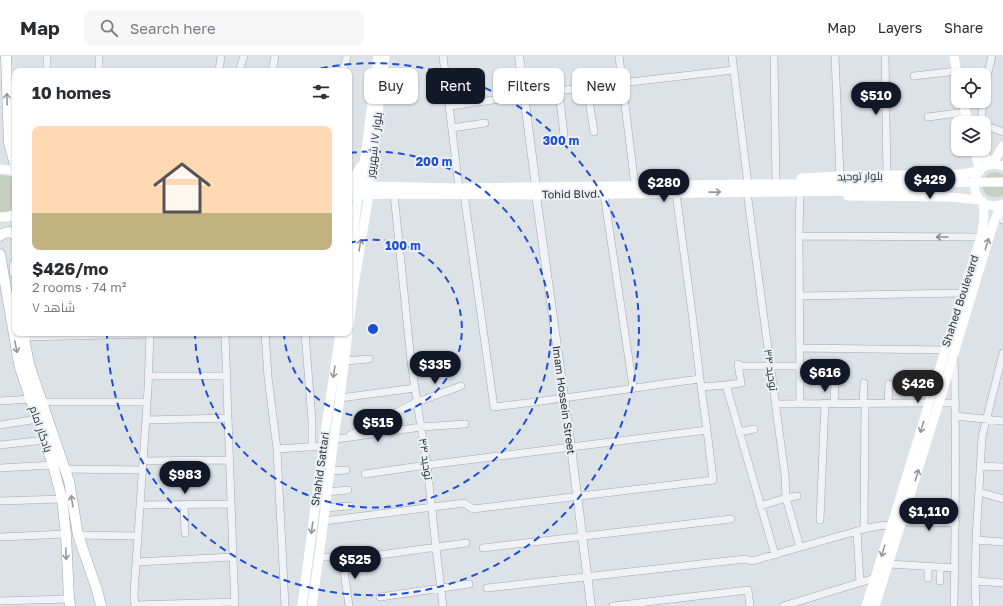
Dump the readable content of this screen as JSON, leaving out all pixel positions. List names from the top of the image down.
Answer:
{
  "streets": {
    "main road": [
      "بلوار ۱۷ شهریور",
      "بلوار توحید",
      "Tohid Blvd.",
      "Shahed Boulevard",
      "یادگار امام",
      "Shahid Sattari"
    ],
    "street": ["توحید ۳۴", "Imam Hossein Street", "توحید ۴۴"]
  },
  "crossings": [
    ["بلوار ۱۷ شهریور", "Tohid Blvd."],
    ["بلوار توحید", "Tohid Blvd."],
    ["بلوار توحید", "Shahed Boulevard"],
    ["Tohid Blvd.", "Shahed Boulevard"],
    ["Tohid Blvd.", "توحید ۳۴"],
    ["Tohid Blvd.", "Imam Hossein Street"],
    ["Tohid Blvd.", "توحید ۴۴"]
  ],
  "page": {
    "header": "Map",
    "search": "Search here",
    "nav": ["Map", "Layers", "Share"],
    "chip": [
      "Buy",
      "Rent",
      "Filters",
      "New"
    ],
    "heading": "10 homes",
    "price": [
      "$510",
      "$429",
      "$280",
      "$335",
      "$616",
      "$426",
      "$515",
      "$983",
      "$1,110",
      "$525"
    ],
    "list": [
      {
        "name": "$426/mo",
        "note": "2 rooms · 74 m² · شاهد ۷"
      }
    ]
  },
  "rings": ["300 m", "200 m", "100 m"]
}
